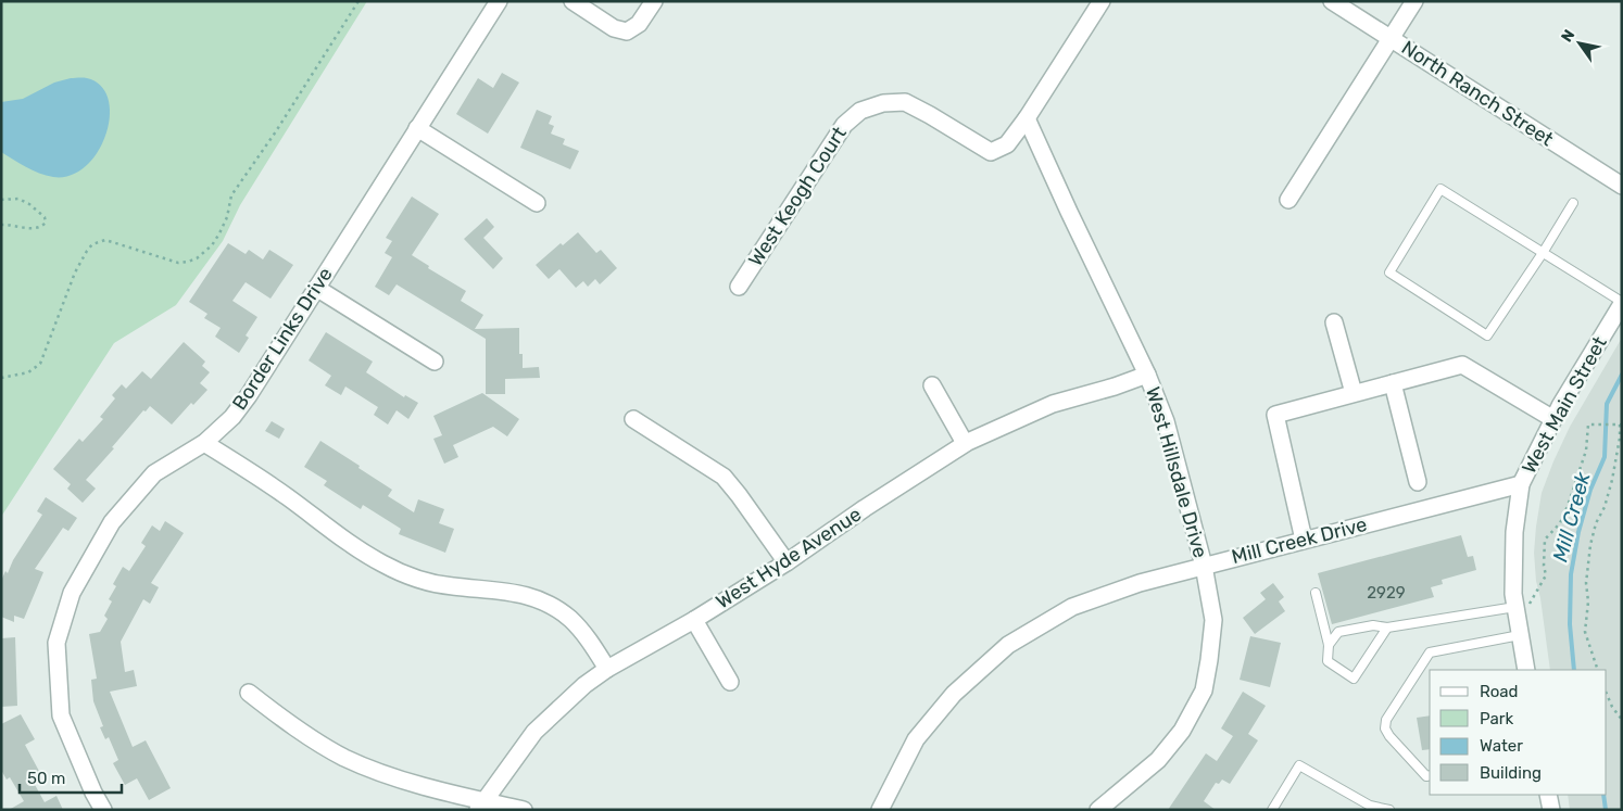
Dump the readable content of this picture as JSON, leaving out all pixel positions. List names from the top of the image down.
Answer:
{
  "streets": {
    "street": [
      "North Ranch Street",
      "West Keogh Court",
      "Border Links Drive",
      "West Main Street",
      "West Hillsdale Drive",
      "Mill Creek Drive",
      "West Hyde Avenue"
    ]
  },
  "crossings": [
    ["West Keogh Court", "West Hillsdale Drive"],
    ["West Main Street", "Mill Creek Drive"],
    ["West Hillsdale Drive", "Mill Creek Drive"],
    ["West Hillsdale Drive", "West Hyde Avenue"]
  ],
  "water": ["Mill Creek"],
  "house_numbers": ["2929"],
  "legend": [
    "Road",
    "Park",
    "Water",
    "Building"
  ],
  "scale_bar": "50 m",
  "north": "top left"
}
